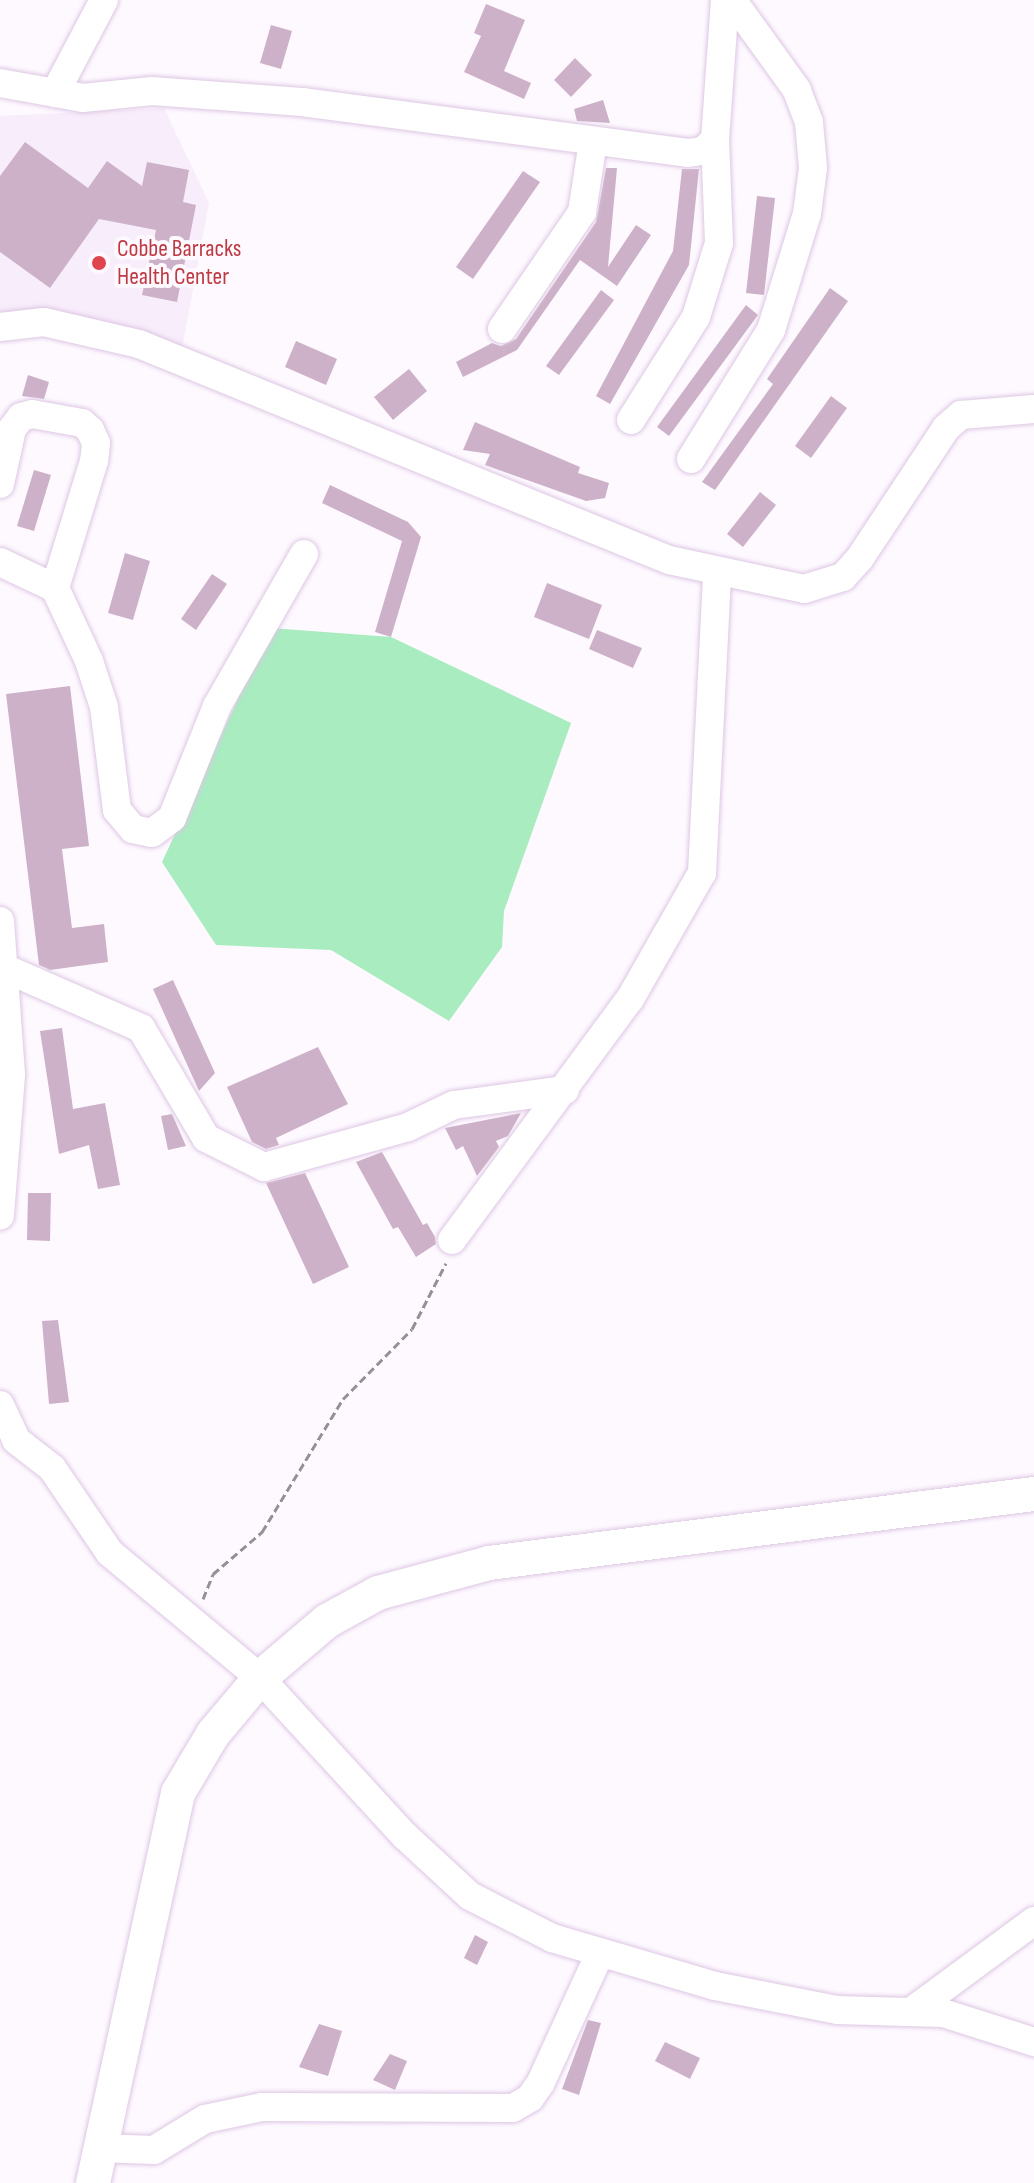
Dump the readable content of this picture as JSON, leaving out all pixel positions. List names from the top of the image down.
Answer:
{
  "places": ["Cobbe Barracks Health Center"]
}
